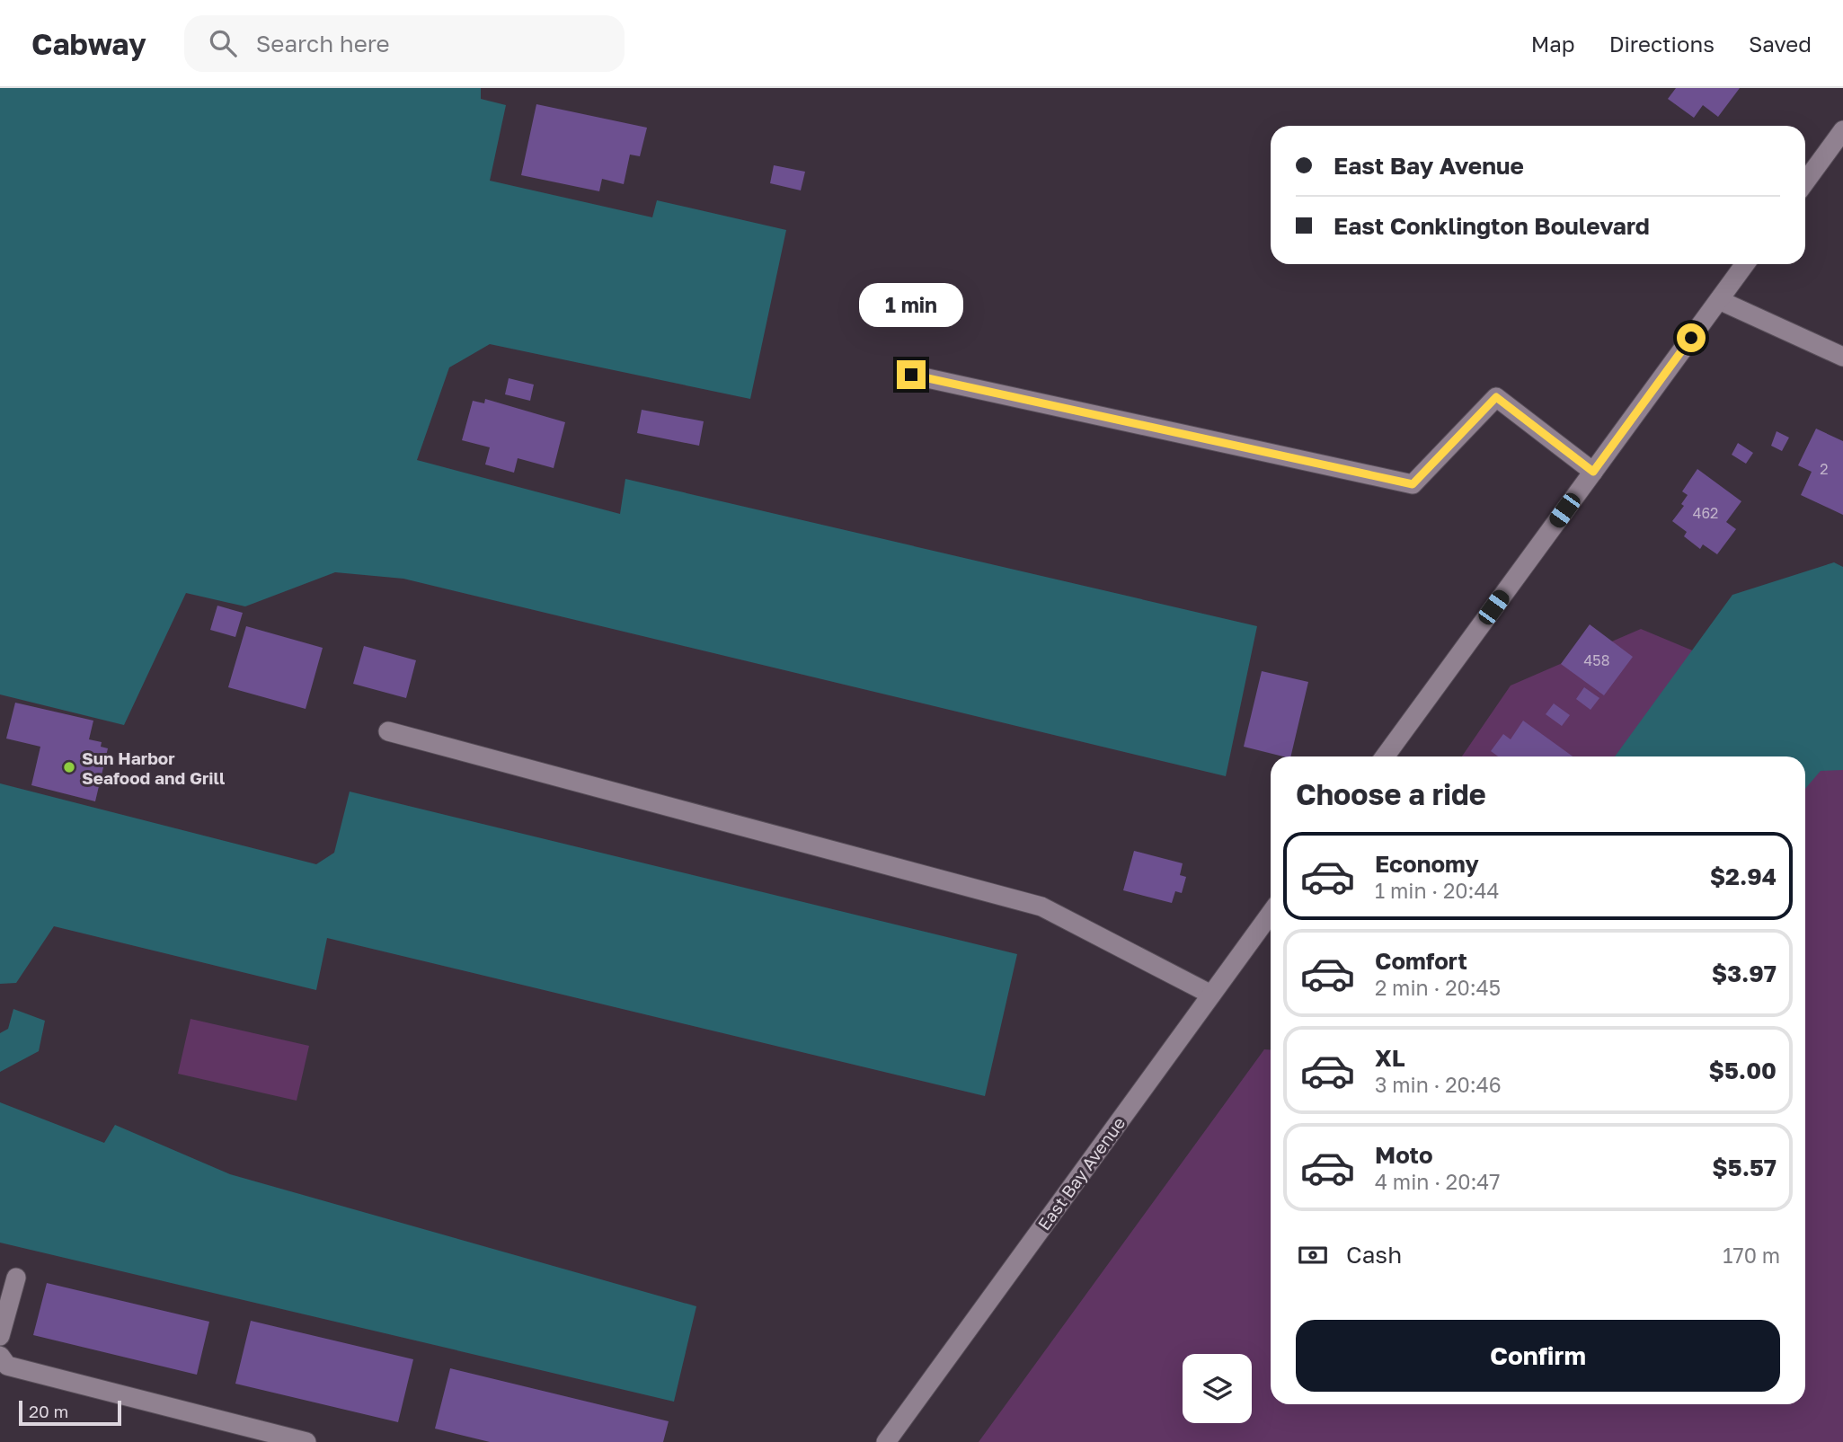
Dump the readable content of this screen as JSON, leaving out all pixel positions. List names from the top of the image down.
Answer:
{
  "streets": {
    "street": ["East Bay Avenue"]
  },
  "places": ["Sun Harbor Seafood and Grill"],
  "house_numbers": ["2", "462", "458"],
  "scale_bar": "20 m",
  "page": {
    "header": "Cabway",
    "search": "Search here",
    "nav": ["Map", "Directions", "Saved"],
    "banner": ["East Bay Avenue", "East Conklington Boulevard"],
    "bubble": "1 min",
    "heading": "Choose a ride",
    "list": [
      {
        "name": "Economy",
        "note": "1 min · 20:44",
        "value": "$2.94"
      },
      {
        "name": "Comfort",
        "note": "2 min · 20:45",
        "value": "$3.97"
      },
      {
        "name": "XL",
        "note": "3 min · 20:46",
        "value": "$5.00"
      },
      {
        "name": "Moto",
        "note": "4 min · 20:47",
        "value": "$5.57"
      }
    ],
    "pay": ["Cash", "170 m"],
    "buttons": "Confirm",
    "scale": "20 m"
  }
}
